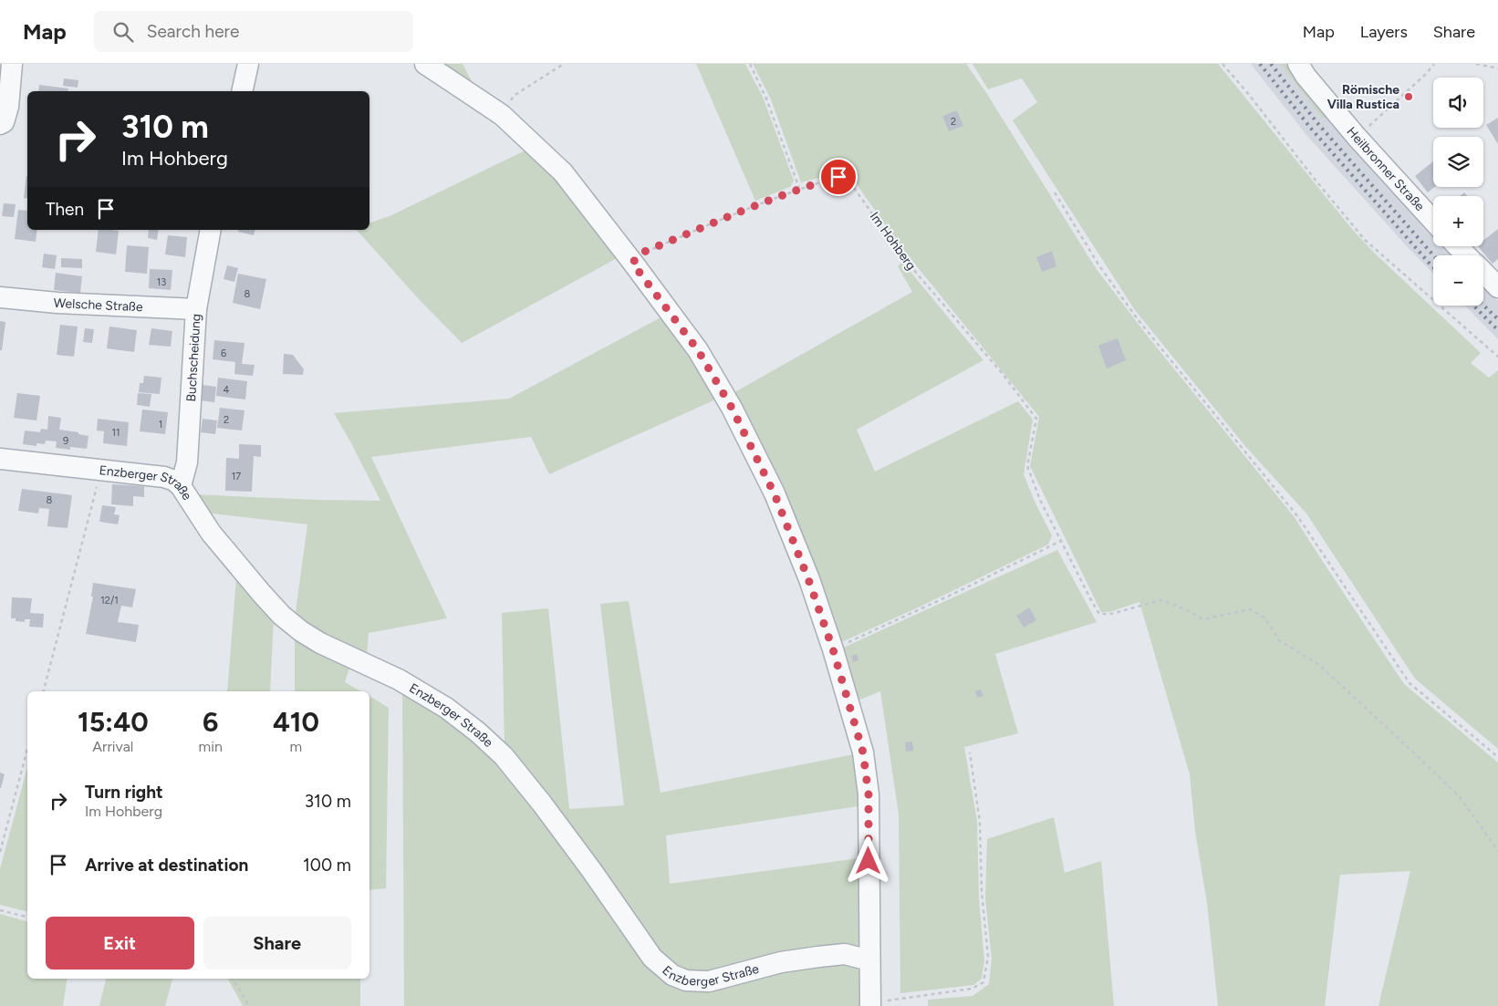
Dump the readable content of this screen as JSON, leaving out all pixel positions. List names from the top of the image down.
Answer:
{
  "streets": {
    "street": [
      "Heilbronner Straße",
      "Welsche Straße",
      "Buchscheidung",
      "Enzberger Straße"
    ],
    "path": ["Im Hohberg"]
  },
  "crossings": [
    ["Welsche Straße", "Buchscheidung"],
    ["Buchscheidung", "Enzberger Straße"]
  ],
  "places": ["Römische Villa Rustica"],
  "house_numbers": [
    "2",
    "13",
    "8",
    "6",
    "4",
    "2",
    "1",
    "11",
    "9",
    "17",
    "8",
    "12/1"
  ],
  "page": {
    "header": "Map",
    "search": "Search here",
    "nav": ["Map", "Layers", "Share"],
    "map_buttons": ["+", "−"],
    "turn": ["310 m", "Im Hohberg"],
    "then": "Then",
    "eta": [
      "15:40",
      "Arrival",
      "6",
      "min",
      "410",
      "m"
    ],
    "list": [
      {
        "name": "Turn right",
        "note": "Im Hohberg",
        "value": "310 m"
      },
      {
        "name": "Arrive at destination",
        "value": "100 m"
      }
    ],
    "buttons": ["Exit", "Share"]
  }
}
